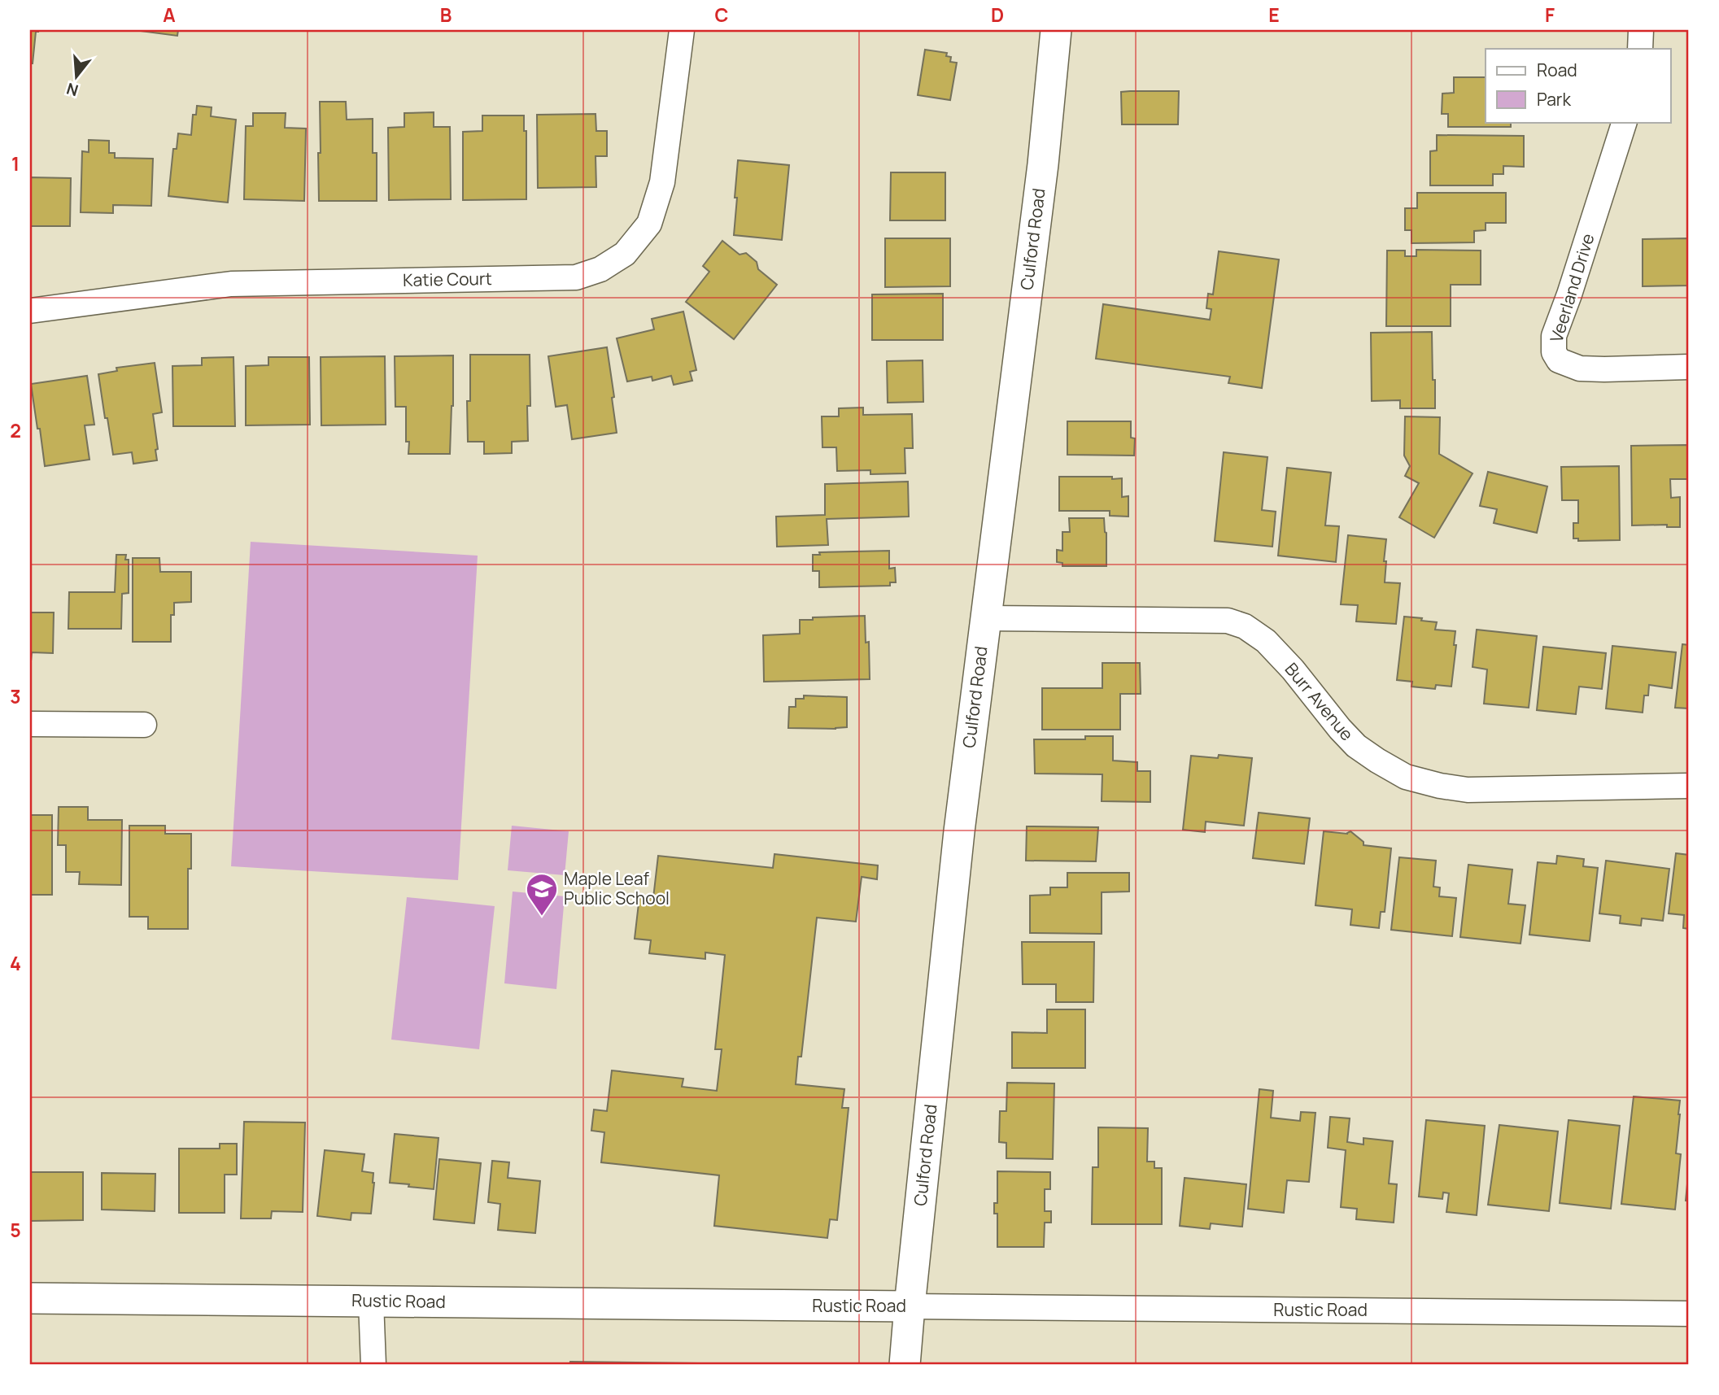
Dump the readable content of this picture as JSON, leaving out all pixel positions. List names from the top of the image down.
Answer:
{
  "streets": {
    "street": [
      "Culford Road",
      "Katie Court",
      "Veerland Drive",
      "Burr Avenue",
      "Rustic Road"
    ]
  },
  "crossings": [
    ["Culford Road", "Burr Avenue"],
    ["Culford Road", "Rustic Road"]
  ],
  "places": {
    "school or university": ["Maple Leaf Public School"]
  },
  "legend": ["Road", "Park"],
  "north": "bottom",
  "grid": {
    "columns": [
      "A",
      "B",
      "C",
      "D",
      "E",
      "F"
    ],
    "rows": [
      "1",
      "2",
      "3",
      "4",
      "5"
    ]
  }
}
